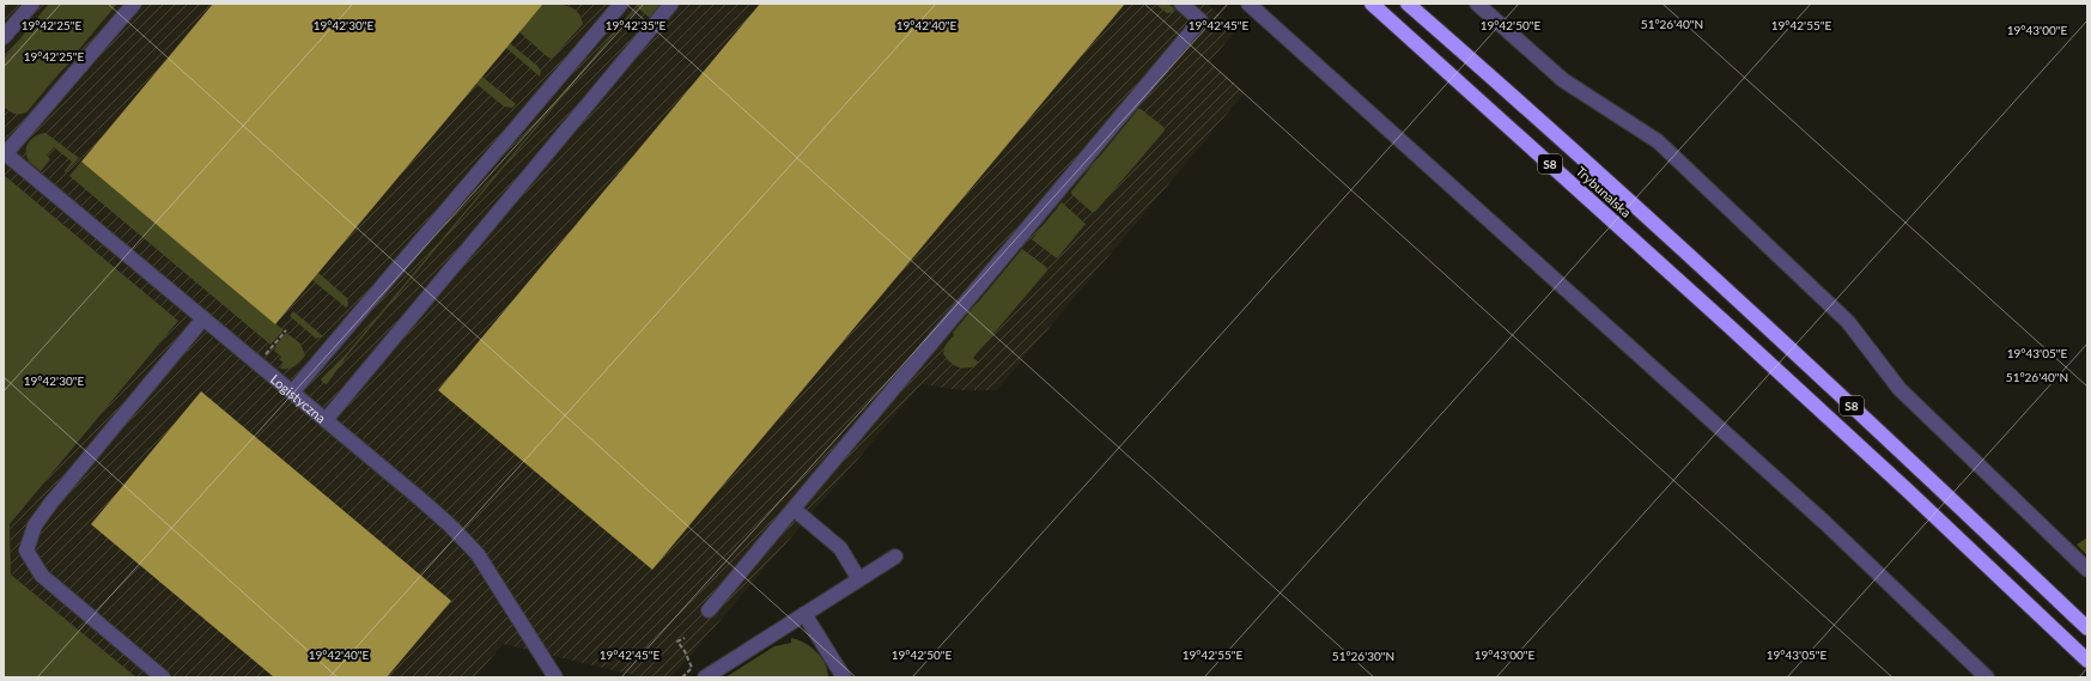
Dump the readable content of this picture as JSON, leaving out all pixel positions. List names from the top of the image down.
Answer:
{
  "streets": {
    "highway": ["S8", "Trybunalska"],
    "street": ["Logistyczna"]
  },
  "coordinates": [
    "51°26'40\"N",
    "19°42'25\"E",
    "19°42'30\"E",
    "19°42'35\"E",
    "19°42'40\"E",
    "19°42'45\"E",
    "19°42'50\"E",
    "19°42'55\"E",
    "19°43'00\"E",
    "19°43'05\"E",
    "51°26'30\"N"
  ]
}
